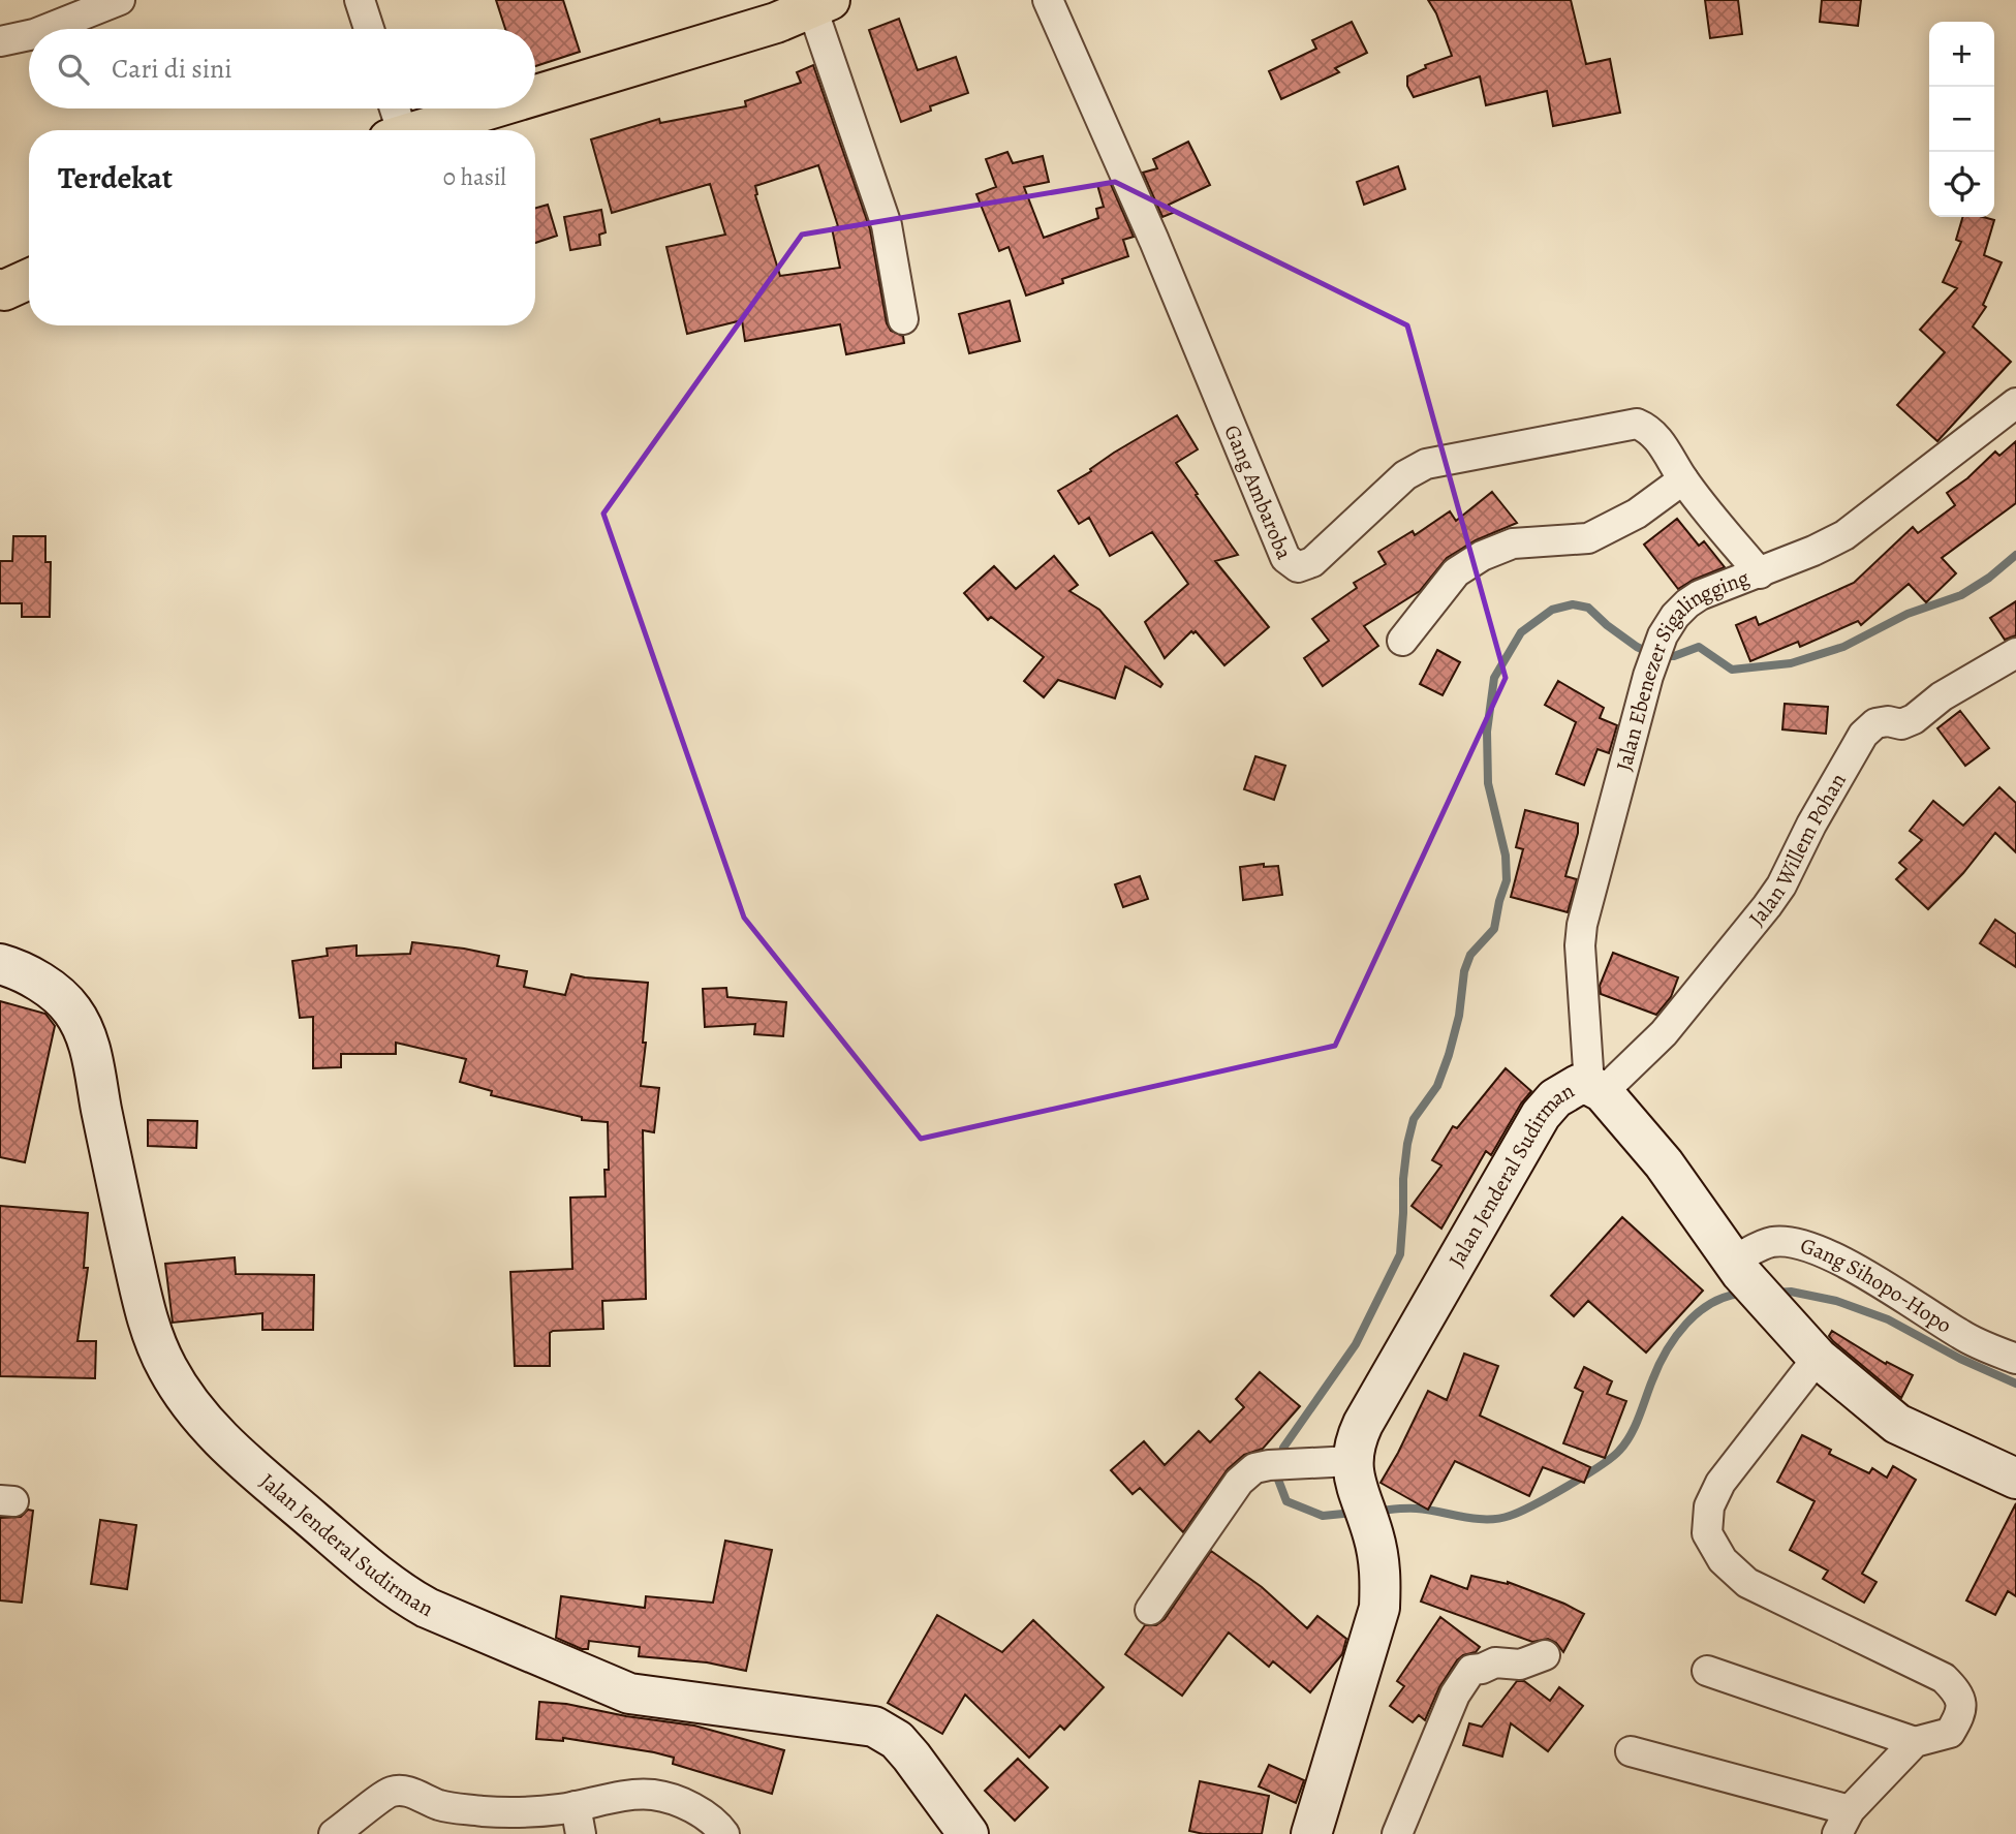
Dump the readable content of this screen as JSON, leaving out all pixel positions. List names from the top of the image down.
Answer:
{
  "streets": {
    "main road": ["Jalan Jenderal Sudirman"],
    "street": [
      "Gang Ambaroba",
      "Jalan Ebenezer Sigalingging",
      "Jalan Willem Pohan",
      "Gang Sihopo-Hopo"
    ]
  },
  "crossings": [
    ["Gang Ambaroba", "Jalan Ebenezer Sigalingging"],
    ["Jalan Ebenezer Sigalingging", "Jalan Willem Pohan"],
    ["Jalan Ebenezer Sigalingging", "Jalan Jenderal Sudirman"],
    ["Jalan Willem Pohan", "Jalan Jenderal Sudirman"],
    ["Jalan Jenderal Sudirman", "Gang Sihopo-Hopo"]
  ],
  "page": {
    "map_buttons": ["+", "−"],
    "search": "Cari di sini",
    "heading": ["Terdekat", "0 hasil"]
  }
}
